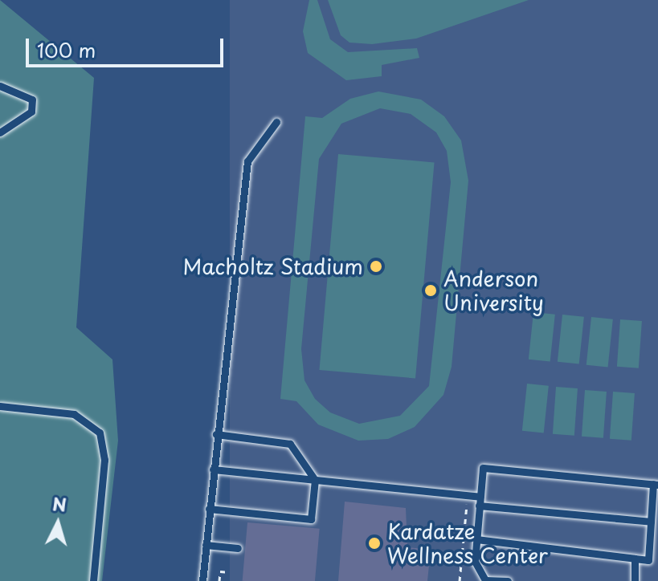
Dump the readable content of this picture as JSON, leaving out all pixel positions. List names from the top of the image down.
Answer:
{
  "places": ["Macholtz Stadium", "Anderson University", "Kardatze Wellness Center"],
  "scale_bar": "100 m",
  "north": "top"
}
